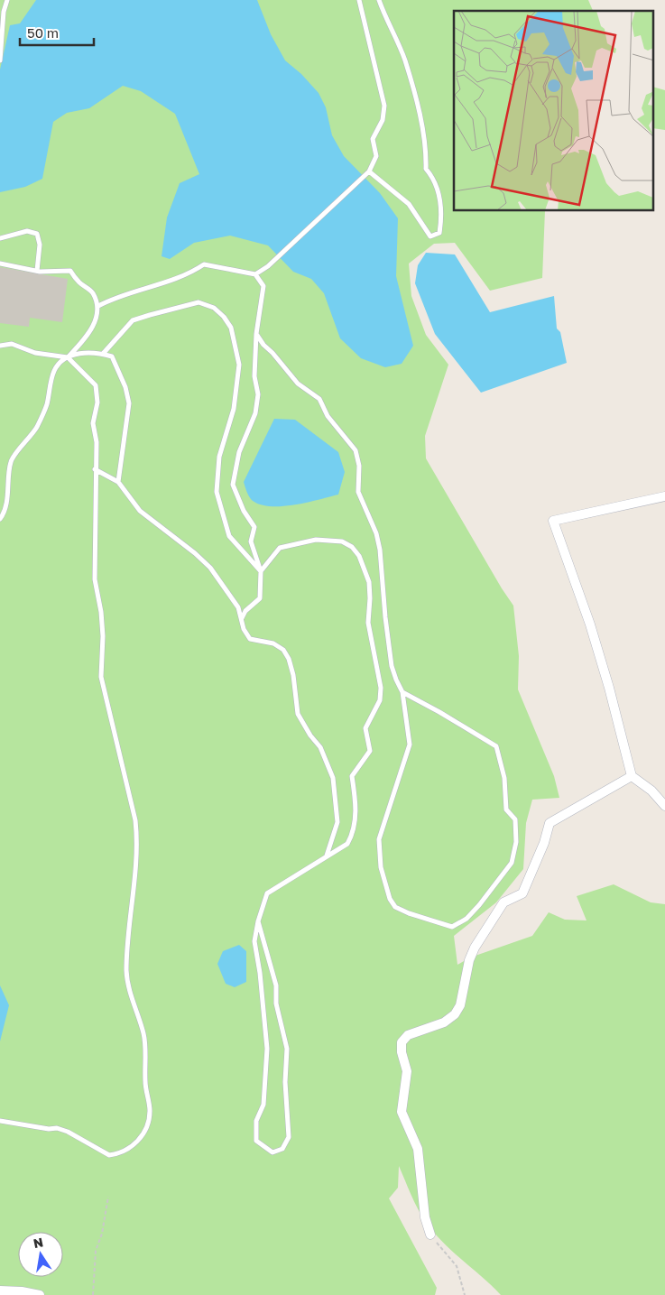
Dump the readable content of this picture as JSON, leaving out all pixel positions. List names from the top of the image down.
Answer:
{
  "scale_bar": "50 m",
  "north": "top"
}
